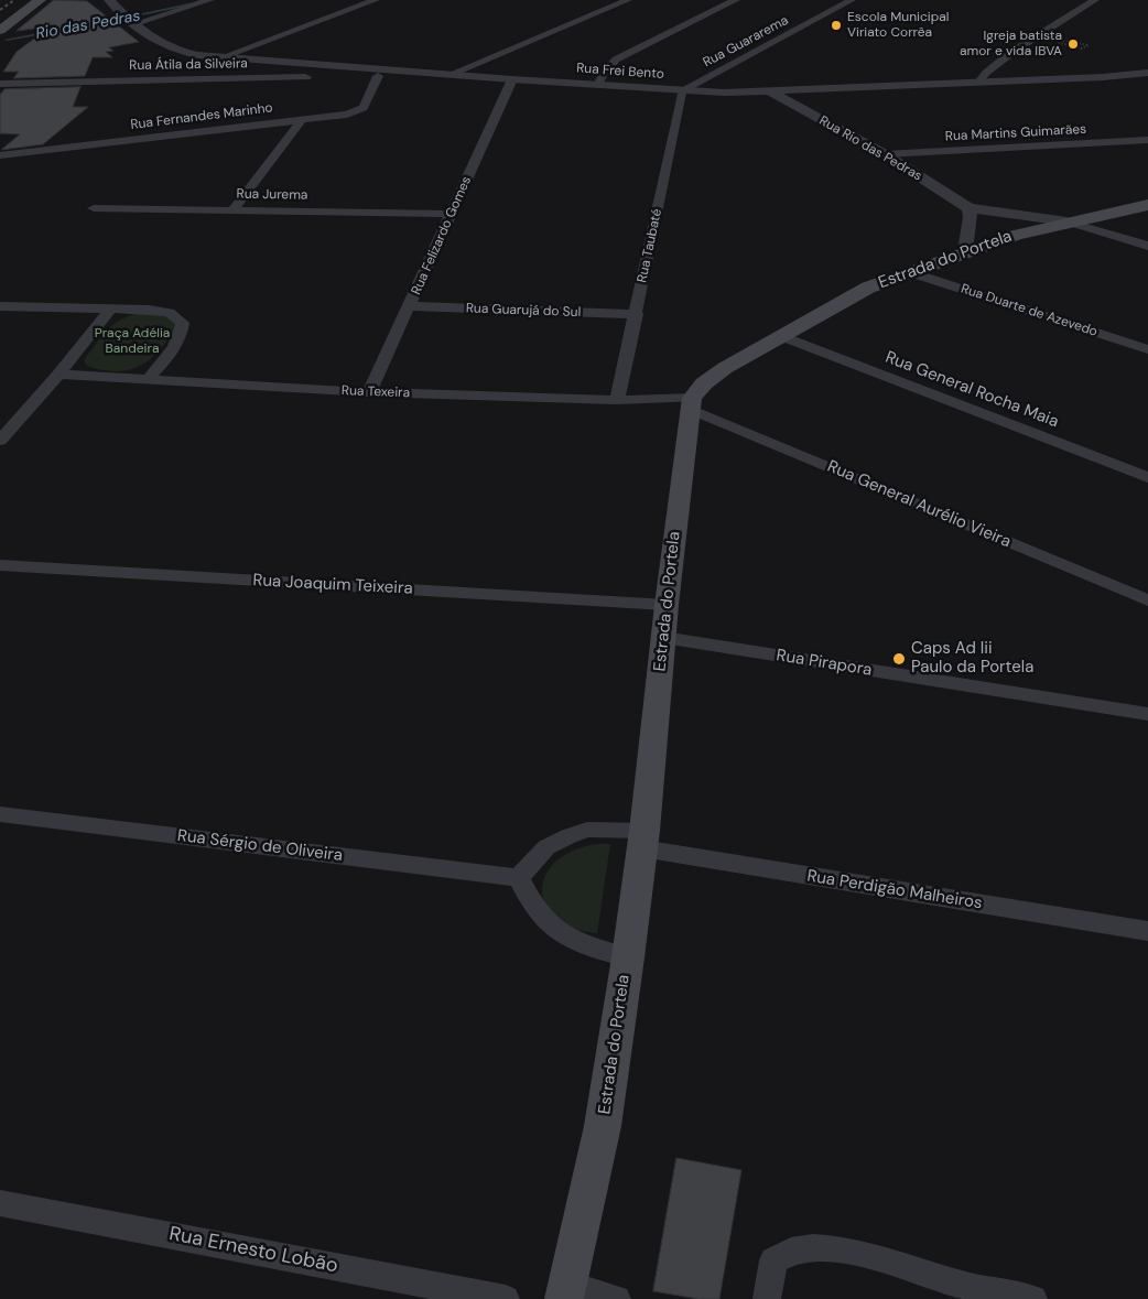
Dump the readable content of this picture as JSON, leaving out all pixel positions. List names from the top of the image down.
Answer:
{
  "streets": {
    "main road": ["Estrada do Portela"],
    "street": [
      "Rua Guararema",
      "Rua Átila da Silveira",
      "Rua Frei Bento",
      "Rua Fernandes Marinho",
      "Rua Martins Guimarães",
      "Rua Rio das Pedras",
      "Rua Jurema",
      "Rua Felizardo Gomes",
      "Rua Taubaté",
      "Rua Guarujá do Sul",
      "Rua Duarte de Azevedo",
      "Rua General Rocha Maia",
      "Rua Texeira",
      "Rua General Aurélio Vieira",
      "Rua Joaquim Teixeira",
      "Rua Pirapora",
      "Rua Sérgio de Oliveira",
      "Rua Perdigão Malheiros",
      "Rua Ernesto Lobão"
    ]
  },
  "crossings": [
    ["Rua Guararema", "Rua Frei Bento"],
    ["Rua Guararema", "Rua Taubaté"],
    ["Rua Átila da Silveira", "Rua Frei Bento"],
    ["Rua Átila da Silveira", "Rua Fernandes Marinho"],
    ["Rua Frei Bento", "Rua Fernandes Marinho"],
    ["Rua Frei Bento", "Rua Rio das Pedras"],
    ["Rua Frei Bento", "Rua Felizardo Gomes"],
    ["Rua Frei Bento", "Rua Taubaté"],
    ["Rua Martins Guimarães", "Rua Rio das Pedras"],
    ["Rua Rio das Pedras", "Estrada do Portela"],
    ["Rua Jurema", "Rua Felizardo Gomes"],
    ["Rua Felizardo Gomes", "Rua Guarujá do Sul"],
    ["Rua Felizardo Gomes", "Rua Texeira"],
    ["Rua Taubaté", "Rua Guarujá do Sul"],
    ["Rua Taubaté", "Rua Texeira"],
    ["Estrada do Portela", "Rua Duarte de Azevedo"],
    ["Estrada do Portela", "Rua General Rocha Maia"],
    ["Estrada do Portela", "Rua Texeira"],
    ["Estrada do Portela", "Rua General Aurélio Vieira"],
    ["Estrada do Portela", "Rua Joaquim Teixeira"],
    ["Estrada do Portela", "Rua Pirapora"],
    ["Estrada do Portela", "Rua Perdigão Malheiros"],
    ["Rua Texeira", "Rua General Aurélio Vieira"]
  ],
  "water": ["Rio das Pedras"],
  "parks": ["Praça Adélia Bandeira"],
  "places": ["Escola Municipal Viriato Corrêa", "Igreja batista amor e vida IBVA", "Caps Ad Iii Paulo da Portela"]
}
